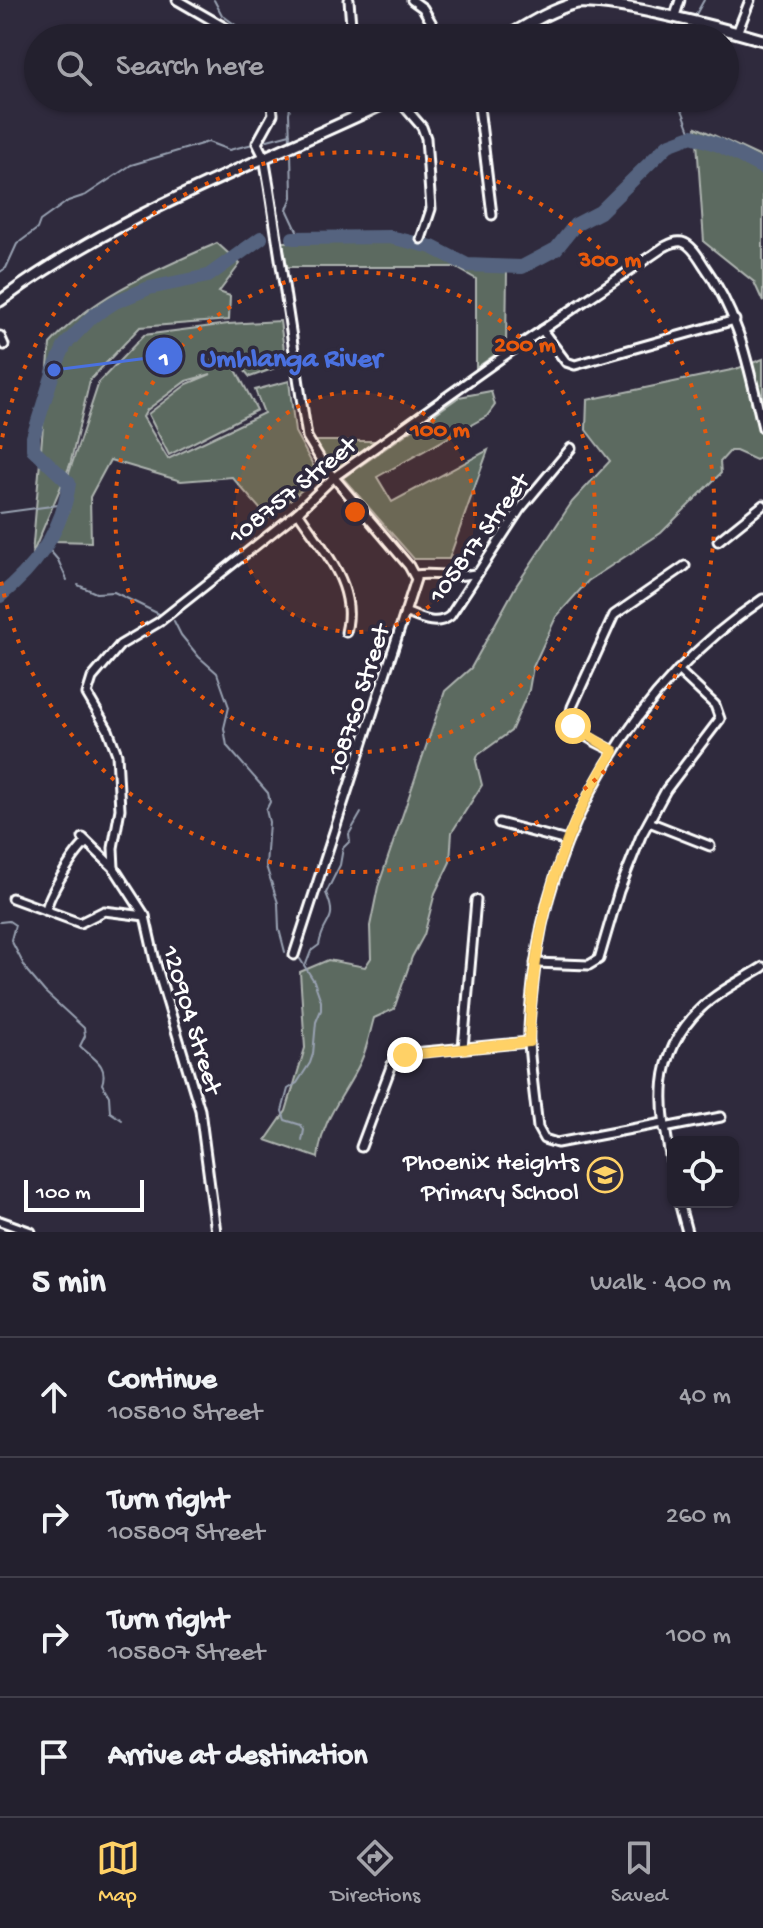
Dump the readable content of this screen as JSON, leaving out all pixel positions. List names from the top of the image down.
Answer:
{
  "streets": {
    "street": [
      "108757 Street",
      "105817 Street",
      "108760 Street",
      "120904 Street"
    ]
  },
  "crossings": [
    ["108757 Street", "120904 Street"],
    ["105817 Street", "108760 Street"]
  ],
  "places": {
    "other": ["Umhlanga River"],
    "school or university": ["Phoenix Heights Primary School"]
  },
  "scale_bar": "100 m",
  "page": {
    "search": "Search here",
    "scale": "100 m",
    "heading": ["5 min", "Walk · 400 m"],
    "list": [
      ["Continue", "105810 Street", "40 m"],
      ["Turn right", "105809 Street", "260 m"],
      ["Turn right", "105807 Street", "100 m"],
      "Arrive at destination"
    ],
    "nav": ["Map", "Directions", "Saved"]
  },
  "rings": ["300 m", "200 m", "100 m"]
}
